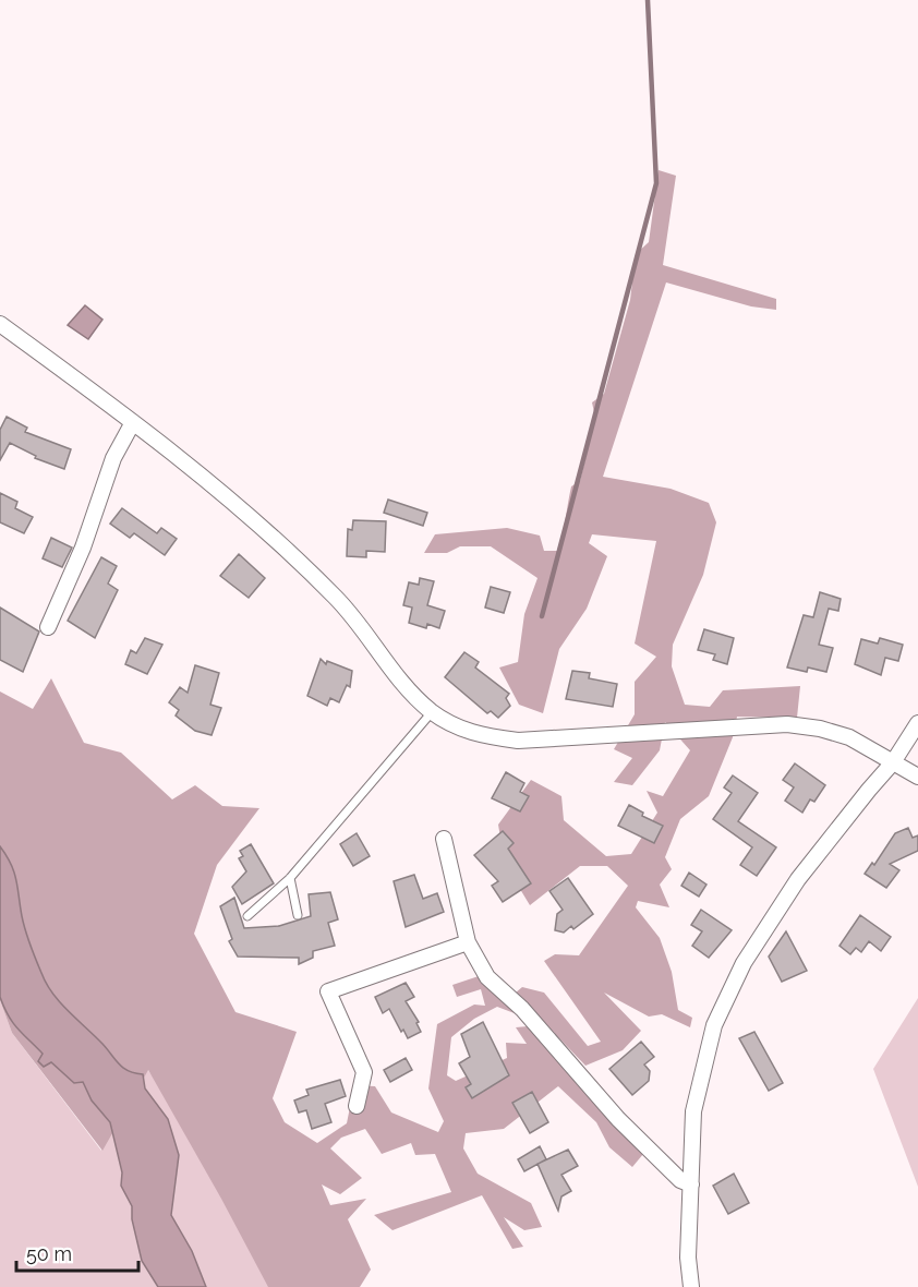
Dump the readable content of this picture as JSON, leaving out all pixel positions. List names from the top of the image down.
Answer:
{
  "scale_bar": "50 m"
}
